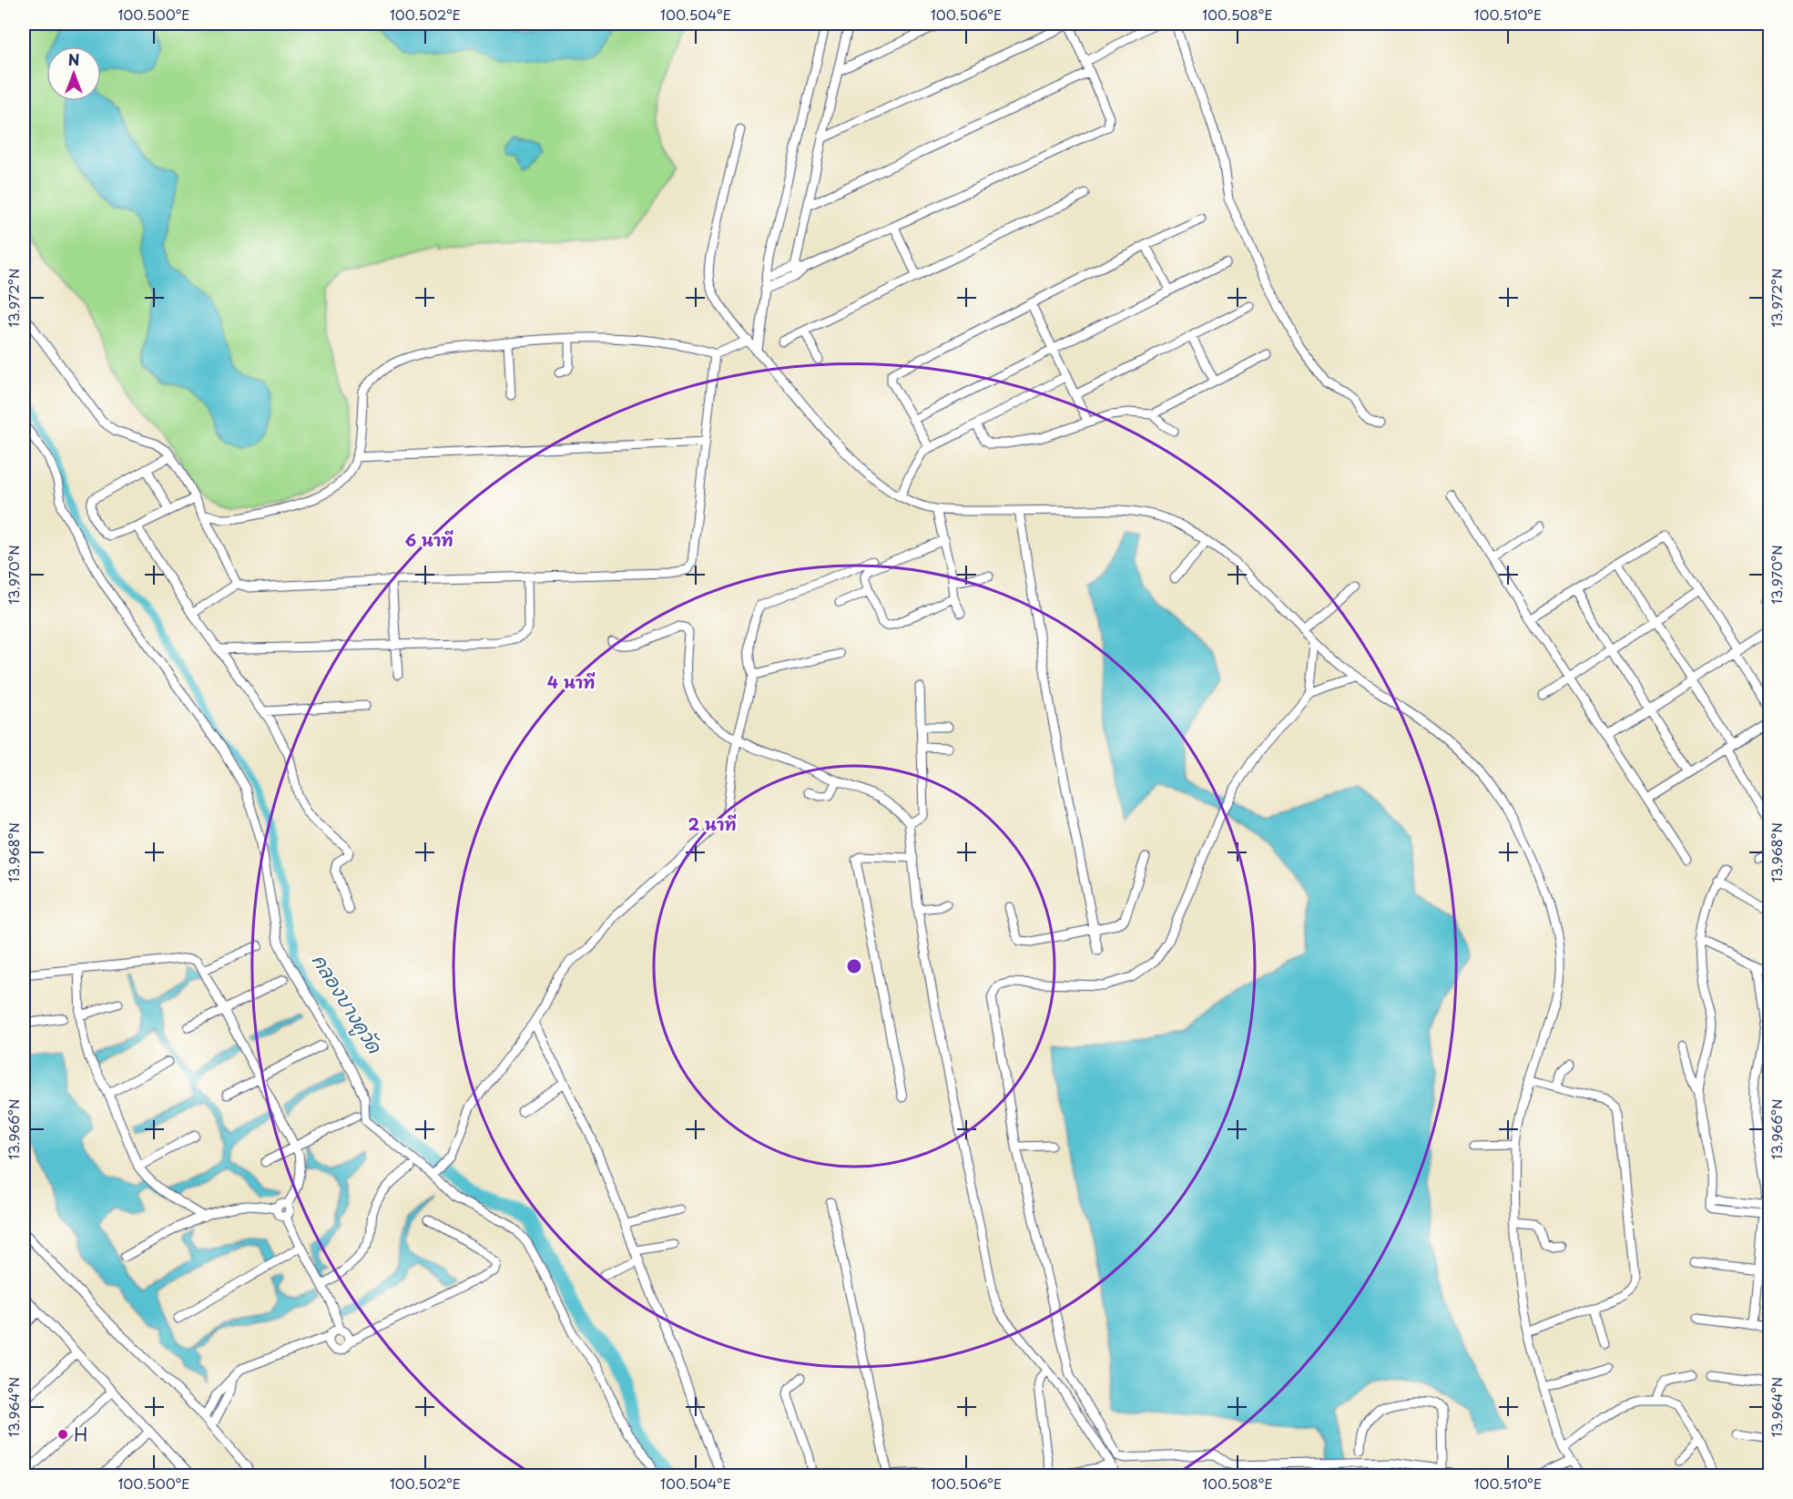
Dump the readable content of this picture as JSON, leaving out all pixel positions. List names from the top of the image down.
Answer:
{
  "water": ["คลองบางคูวัด"],
  "places": ["H"],
  "north": "top",
  "coordinates": [
    "100.500°E",
    "100.502°E",
    "100.504°E",
    "100.506°E",
    "100.508°E",
    "100.510°E",
    "13.972°N",
    "13.970°N",
    "13.968°N",
    "13.966°N",
    "13.964°N"
  ],
  "rings": ["6 นาที", "4 นาที", "2 นาที"]
}
